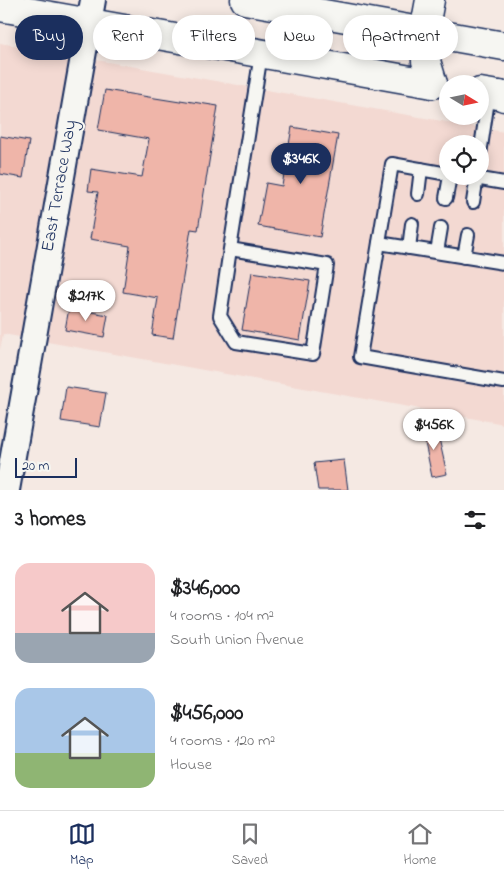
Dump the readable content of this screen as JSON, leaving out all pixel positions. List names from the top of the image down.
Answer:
{
  "streets": {
    "street": ["East Terrace Way"]
  },
  "scale_bar": "20 m",
  "north": "right",
  "page": {
    "chip": [
      "Buy",
      "Rent",
      "Filters",
      "New",
      "Apartment"
    ],
    "price": ["$346K", "$217K", "$456K"],
    "scale": "20 m",
    "heading": "3 homes",
    "list": [
      {
        "name": "$346,000",
        "note": "4 rooms · 104 m² · South Union Avenue"
      },
      {
        "name": "$456,000",
        "note": "4 rooms · 120 m² · House"
      }
    ],
    "tabs": ["Map", "Saved", "Home"]
  }
}
